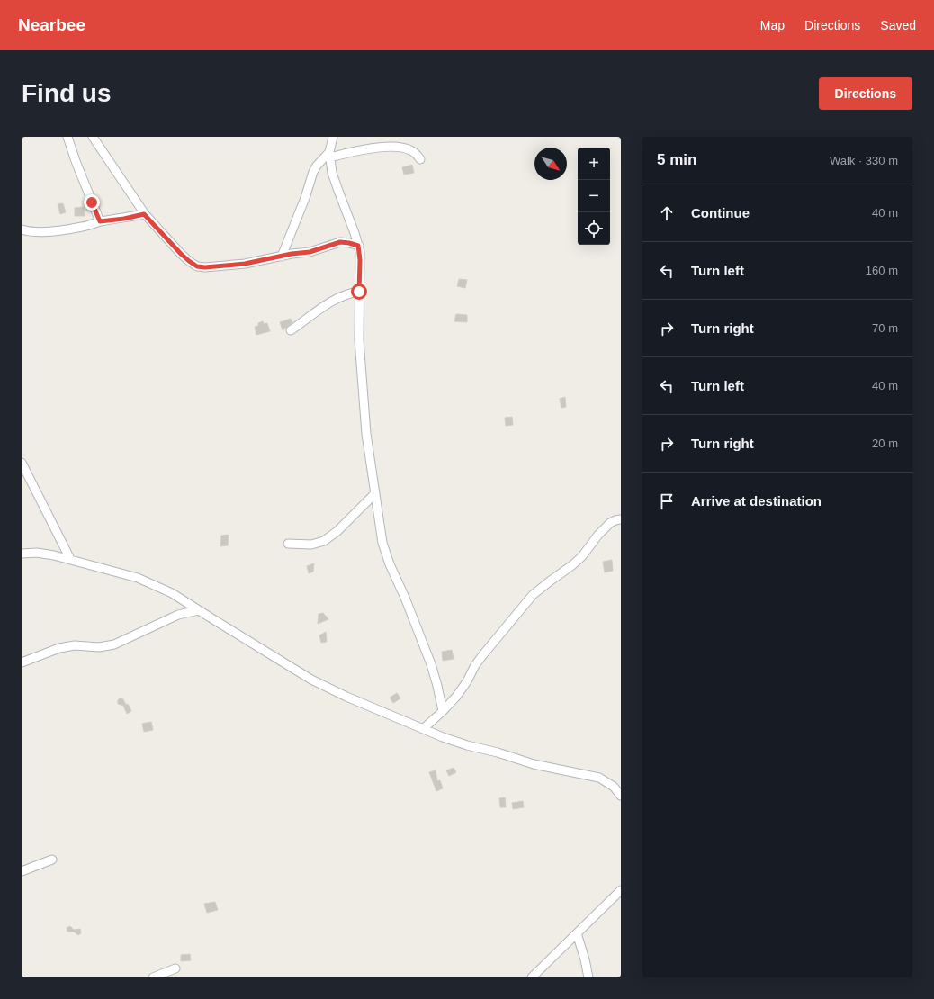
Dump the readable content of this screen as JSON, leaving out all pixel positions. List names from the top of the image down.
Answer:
{
  "north": "bottom right",
  "page": {
    "header": "Nearbee",
    "nav": ["Map", "Directions", "Saved"],
    "buttons": "Directions",
    "title": "Find us",
    "heading": ["5 min", "Walk · 330 m"],
    "map_buttons": ["+", "−"],
    "list": [
      ["Continue", "40 m"],
      ["Turn left", "160 m"],
      ["Turn right", "70 m"],
      ["Turn left", "40 m"],
      ["Turn right", "20 m"],
      "Arrive at destination"
    ]
  }
}
